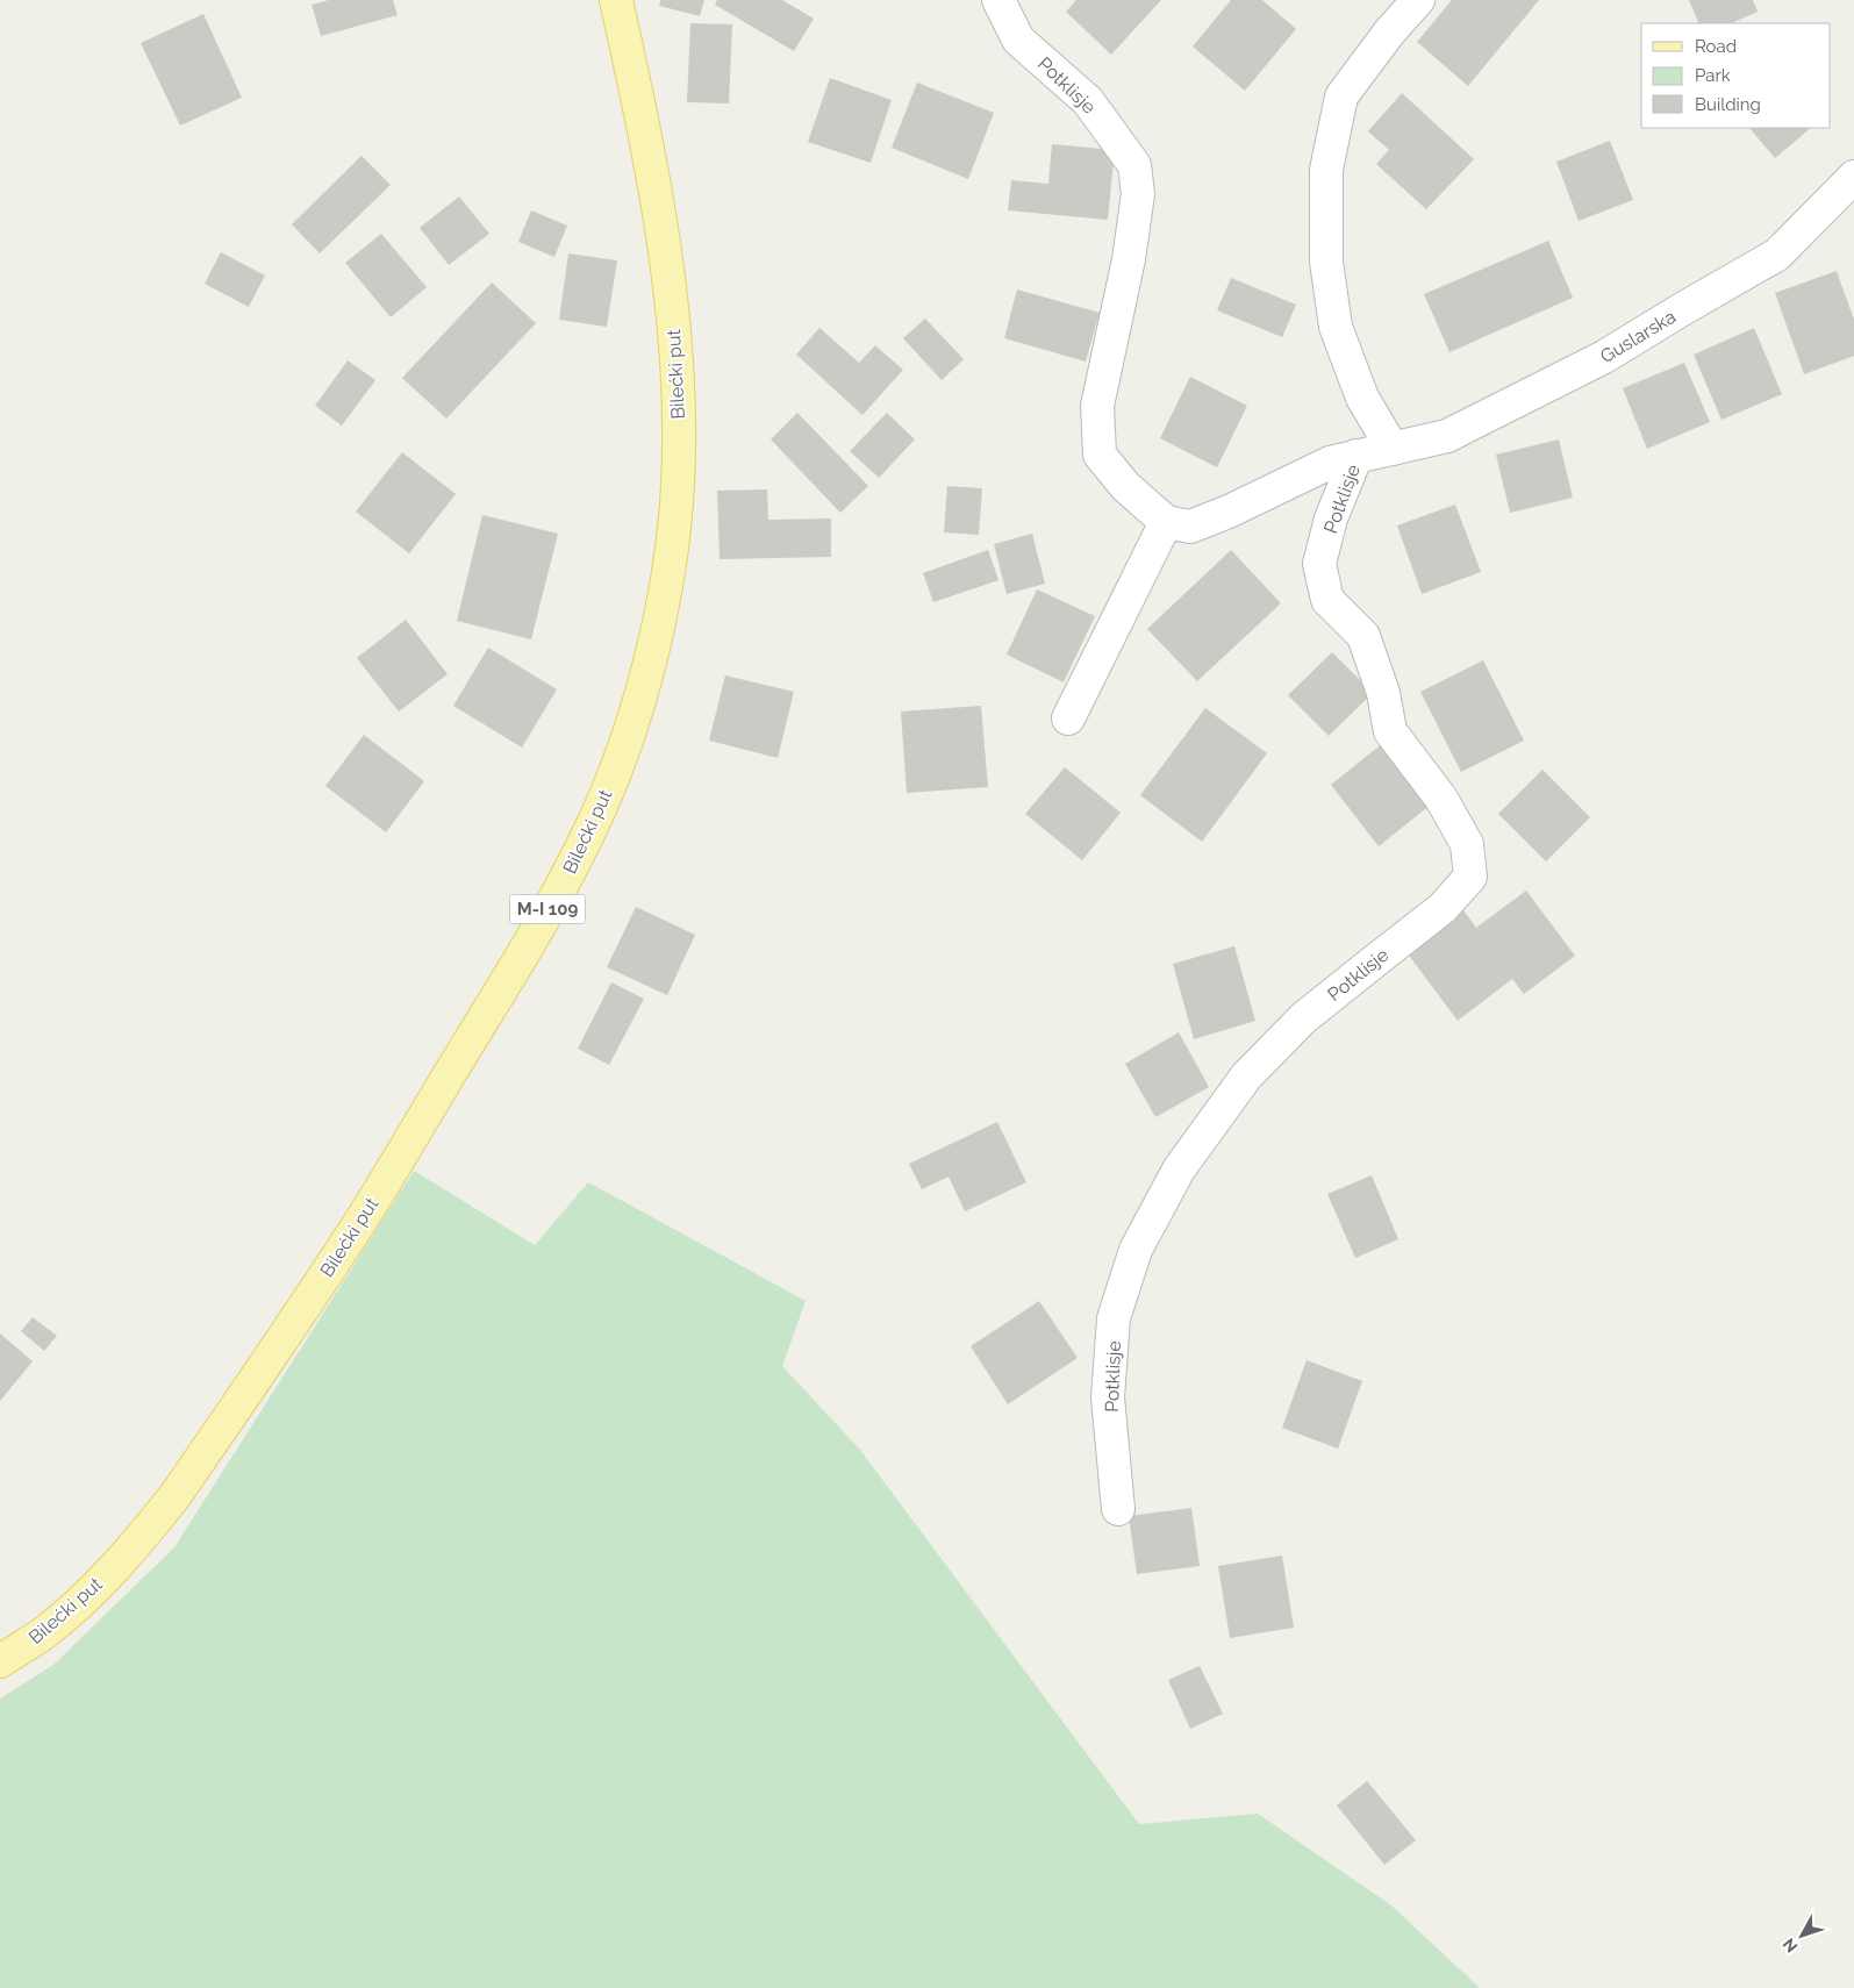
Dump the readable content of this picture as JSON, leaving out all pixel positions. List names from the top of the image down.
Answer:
{
  "streets": {
    "main road": ["Bilećki put", "M-I 109"],
    "street": ["Potklisje", "Guslarska"]
  },
  "crossings": [
    ["Potklisje", "Guslarska"]
  ],
  "legend": ["Road", "Park", "Building"],
  "north": "bottom left"
}
